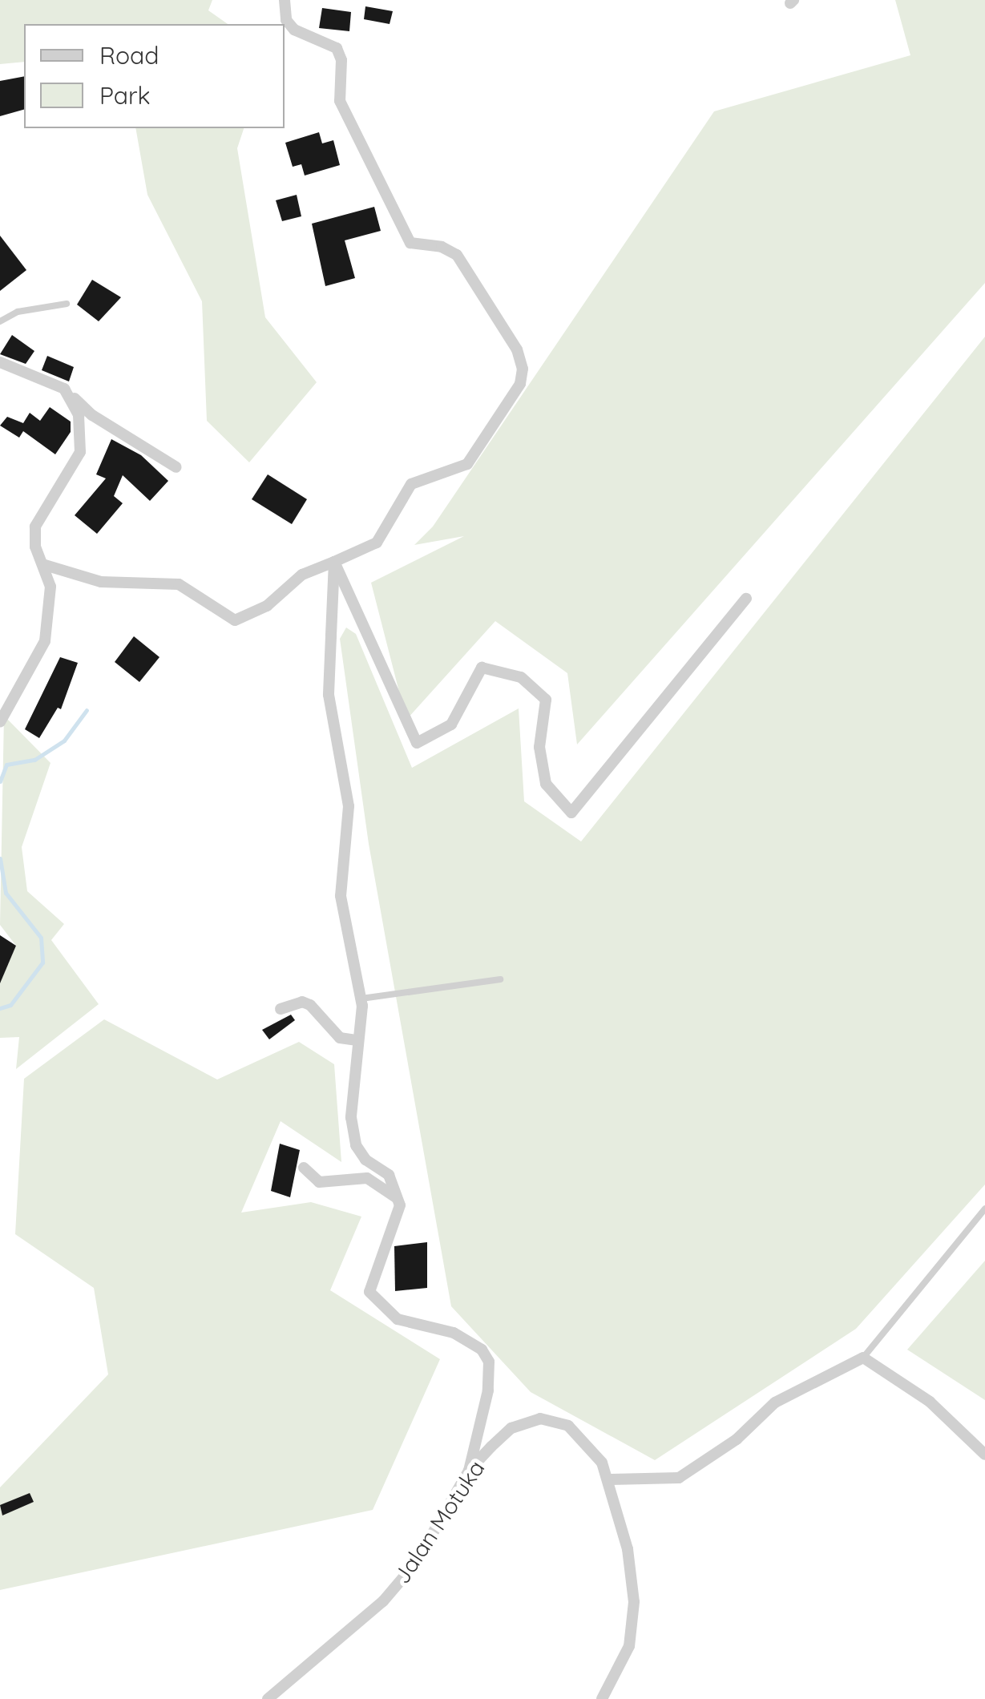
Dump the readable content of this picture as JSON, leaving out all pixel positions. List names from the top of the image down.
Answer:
{
  "streets": {
    "street": ["Jalan Motuka"]
  },
  "legend": ["Road", "Park"]
}
